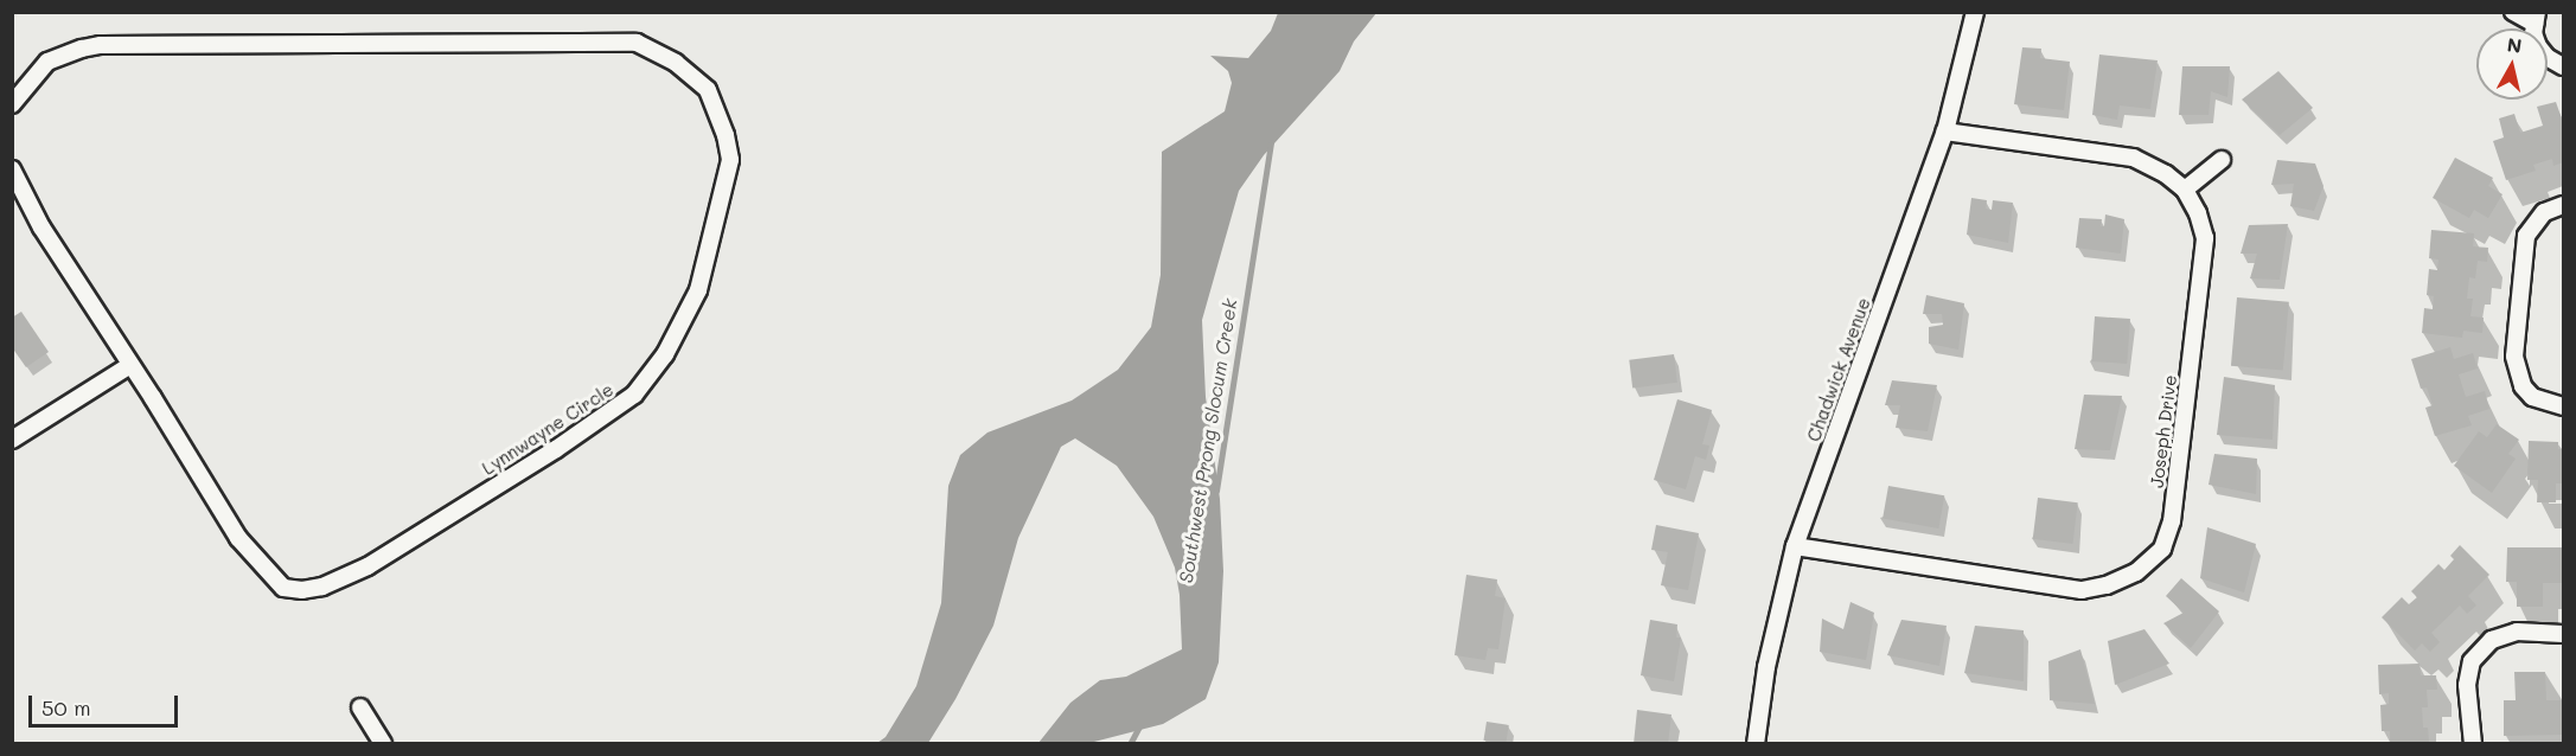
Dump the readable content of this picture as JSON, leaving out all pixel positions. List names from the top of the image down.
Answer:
{
  "streets": {
    "street": ["Chadwick Avenue", "Lynnwayne Circle", "Joseph Drive"]
  },
  "crossings": [
    ["Chadwick Avenue", "Joseph Drive"]
  ],
  "water": ["Southwest Prong Slocum Creek"],
  "scale_bar": "50 m",
  "north": "top"
}
